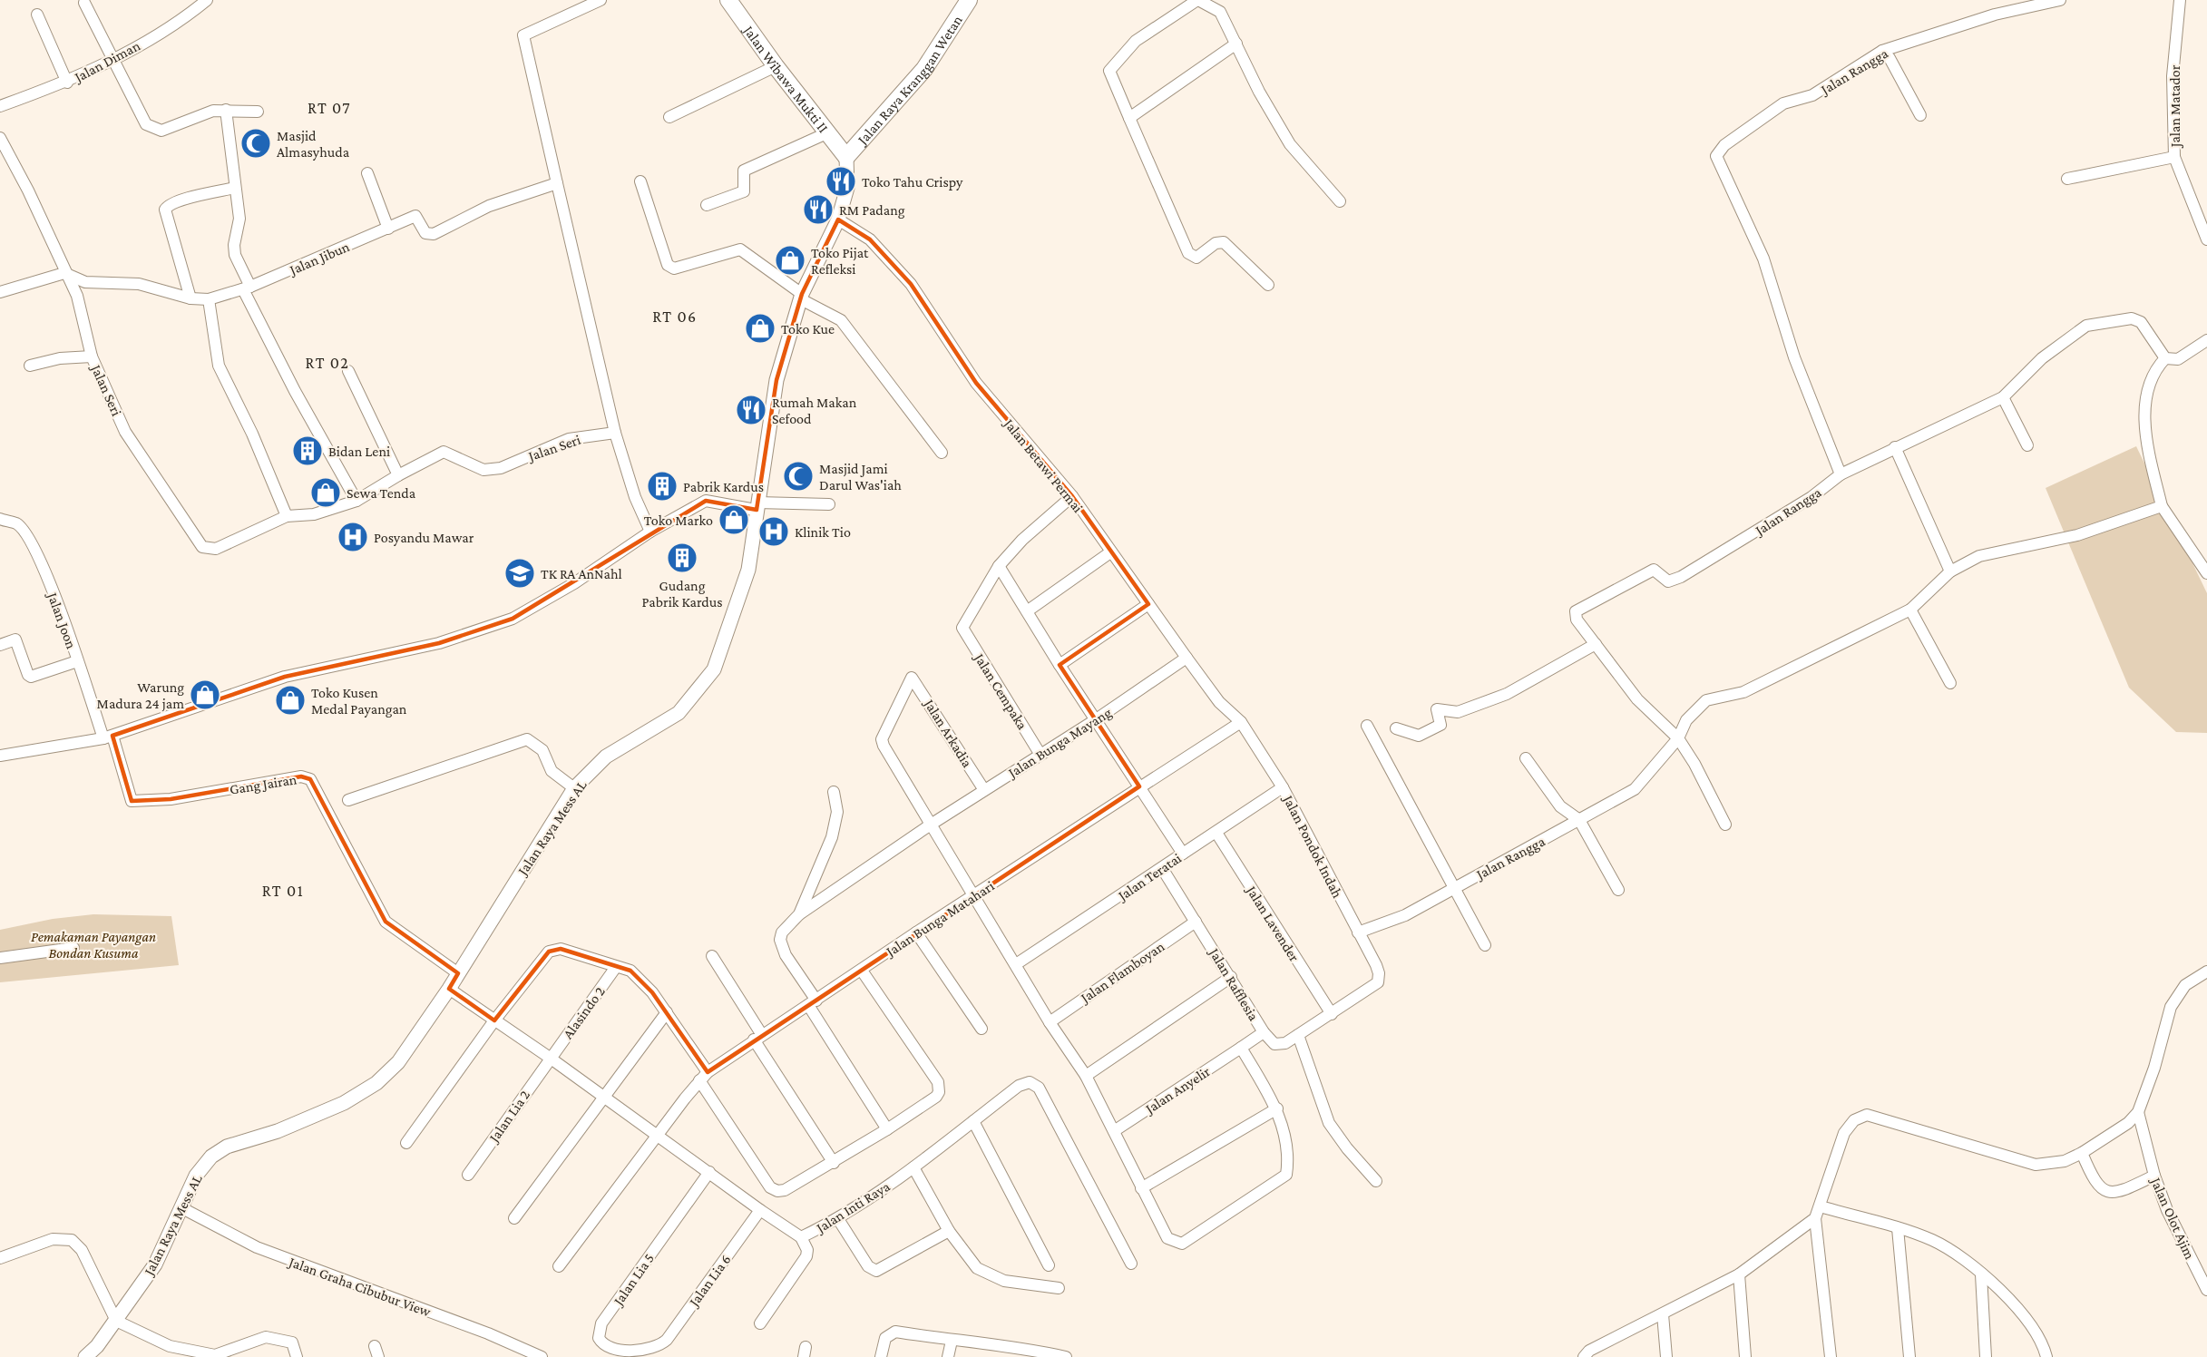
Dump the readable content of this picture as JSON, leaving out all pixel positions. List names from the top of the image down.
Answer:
{
  "streets": {
    "main road": ["Jalan Wibawa Mukti II", "Jalan Raya Kranggan Wetan"],
    "street": [
      "Jalan Diman",
      "Jalan Rangga",
      "Jalan Matador",
      "Jalan Jibun",
      "Jalan Seri",
      "Jalan Betawi Permai",
      "Jalan Joon",
      "Jalan Cempaka",
      "Jalan Arkadia",
      "Jalan Bunga Mayang",
      "Gang Jairan",
      "Jalan Raya Mess AL",
      "Jalan Pondok Indah",
      "Jalan Teratai",
      "Jalan Bunga Matahari",
      "Jalan Lavender",
      "Jalan Flamboyan",
      "Jalan Rafflesia",
      "Alasindo 2",
      "Jalan Anyelir",
      "Jalan Lia 2",
      "Jalan Inti Raya",
      "Jalan Olot Ajim",
      "Jalan Lia 5",
      "Jalan Lia 6",
      "Jalan Graha Cibubur View"
    ]
  },
  "crossings": [
    ["Jalan Rangga", "Jalan Pondok Indah"],
    ["Jalan Wibawa Mukti II", "Jalan Raya Kranggan Wetan"],
    ["Jalan Wibawa Mukti II", "Jalan Raya Mess AL"],
    ["Jalan Raya Kranggan Wetan", "Jalan Raya Mess AL"],
    ["Jalan Jibun", "Jalan Seri"],
    ["Jalan Betawi Permai", "Jalan Bunga Mayang"],
    ["Jalan Betawi Permai", "Jalan Raya Mess AL"],
    ["Jalan Betawi Permai", "Jalan Pondok Indah"],
    ["Jalan Betawi Permai", "Jalan Bunga Matahari"],
    ["Jalan Joon", "Gang Jairan"],
    ["Jalan Cempaka", "Jalan Bunga Mayang"],
    ["Jalan Arkadia", "Jalan Bunga Mayang"],
    ["Gang Jairan", "Jalan Raya Mess AL"],
    ["Jalan Raya Mess AL", "Jalan Inti Raya"],
    ["Jalan Raya Mess AL", "Jalan Graha Cibubur View"],
    ["Jalan Pondok Indah", "Jalan Teratai"],
    ["Jalan Pondok Indah", "Jalan Bunga Matahari"],
    ["Jalan Pondok Indah", "Jalan Rafflesia"],
    ["Jalan Teratai", "Jalan Lavender"],
    ["Jalan Teratai", "Jalan Rafflesia"],
    ["Jalan Bunga Matahari", "Jalan Inti Raya"],
    ["Jalan Lavender", "Jalan Rafflesia"],
    ["Jalan Flamboyan", "Jalan Rafflesia"],
    ["Jalan Rafflesia", "Jalan Anyelir"],
    ["Alasindo 2", "Jalan Lia 2"],
    ["Alasindo 2", "Jalan Inti Raya"],
    ["Jalan Lia 2", "Jalan Inti Raya"],
    ["Jalan Inti Raya", "Jalan Lia 5"],
    ["Jalan Inti Raya", "Jalan Lia 6"],
    ["Jalan Lia 5", "Jalan Lia 6"]
  ],
  "districts": [
    "RT 07",
    "RT 06",
    "RT 02",
    "RT 01"
  ],
  "parks": ["Pemakaman Payangan Bondan Kusuma"],
  "places": {
    "mosque": ["Masjid Almasyhuda", "Masjid Jami Darul Was'iah"],
    "restaurant": ["Toko Tahu Crispy", "RM Padang", "Rumah Makan Sefood"],
    "shop": [
      "Toko Pijat Refleksi",
      "Toko Kue",
      "Sewa Tenda",
      "Toko Marko",
      "Warung Madura 24 jam",
      "Toko Kusen Medal Payangan"
    ],
    "building": ["Bidan Leni", "Pabrik Kardus", "Gudang Pabrik Kardus"],
    "hospital": ["Klinik Tio", "Posyandu Mawar"],
    "school or university": ["TK RA AnNahl"]
  }
}
